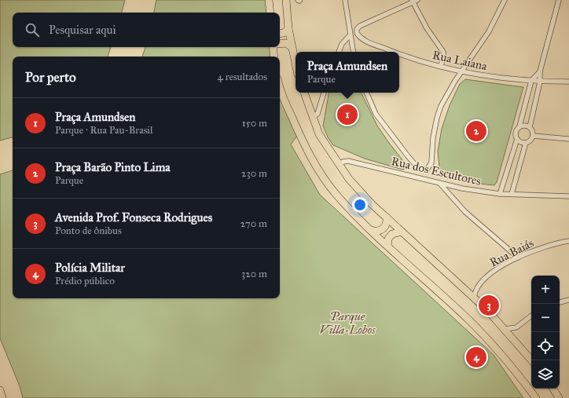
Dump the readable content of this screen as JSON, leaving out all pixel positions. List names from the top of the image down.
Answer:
{
  "streets": {
    "street": ["Rua Laiana", "Rua dos Escultores", "Rua Baiás"]
  },
  "parks": ["Parque Villa-Lobos"],
  "page": {
    "search": "Pesquisar aqui",
    "popup": ["Praça Amundsen", "Parque"],
    "heading": ["Por perto", "4 resultados"],
    "list": [
      {
        "mark": "1",
        "name": "Praça Amundsen",
        "note": "Parque · Rua Pau-Brasil",
        "value": "150 m"
      },
      {
        "mark": "2",
        "name": "Praça Barão Pinto Lima",
        "note": "Parque",
        "value": "230 m"
      },
      {
        "mark": "3",
        "name": "Avenida Prof. Fonseca Rodrigues",
        "note": "Ponto de ônibus",
        "value": "270 m"
      },
      {
        "mark": "4",
        "name": "Polícia Militar",
        "note": "Prédio público",
        "value": "320 m"
      }
    ],
    "pins": [
      "1",
      "2",
      "3",
      "4"
    ],
    "map_buttons": ["+", "−"]
  }
}
